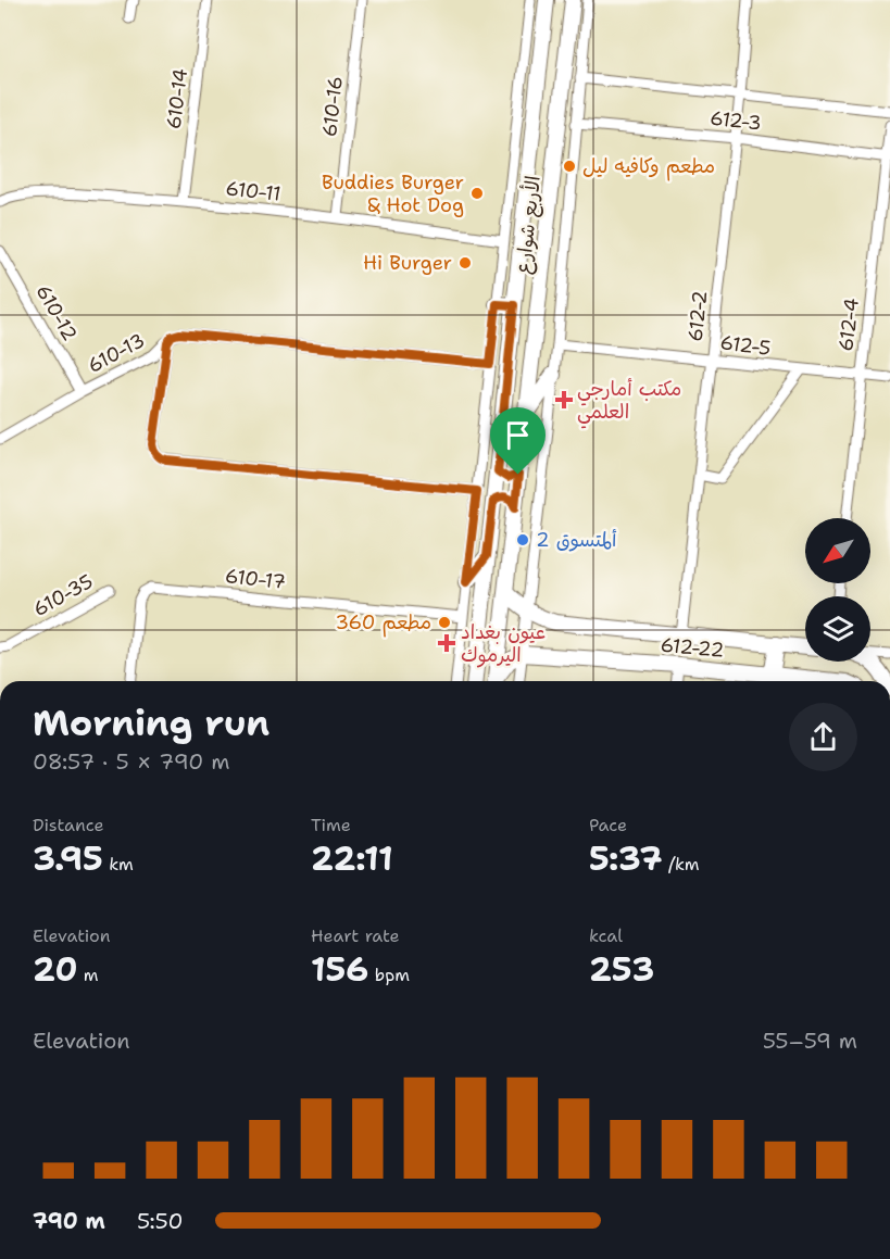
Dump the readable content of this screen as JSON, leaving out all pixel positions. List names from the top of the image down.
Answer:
{
  "streets": {
    "main road": ["الأربع شوارع", "612-22"],
    "street": [
      "610-14",
      "610-16",
      "612-3",
      "610-11",
      "610-12",
      "612-2",
      "612-4",
      "612-5",
      "610-13",
      "610-17",
      "610-35"
    ]
  },
  "crossings": [
    ["610-14", "610-11"],
    ["610-16", "610-11"],
    ["612-3", "612-2"],
    ["612-3", "612-4"],
    ["الأربع شوارع", "612-22"],
    ["610-12", "610-13"],
    ["612-2", "612-5"],
    ["612-2", "612-22"],
    ["612-4", "612-5"]
  ],
  "places": {
    "other": [
      "مطعم وكافيه ليل",
      "Buddies Burger & Hot Dog",
      "Hi Burger",
      "ألمتسوق 2",
      "مطعم 360"
    ],
    "health": ["مكتب أمارجي العلمي", "عيون بغداد اليرموك"]
  },
  "north": "bottom left",
  "page": {
    "heading": ["Morning run", "08:57 · 5 × 790 m"],
    "stats": [
      ["Distance", "3.95 km"],
      ["Time", "22:11"],
      ["Pace", "5:37 /km"],
      ["Elevation", "20 m"],
      ["Heart rate", "156 bpm"],
      ["kcal", "253"]
    ],
    "chart": ["Elevation", "55–59 m"],
    "list": [
      {
        "name": "790 m",
        "note": "5:50"
      }
    ]
  }
}
